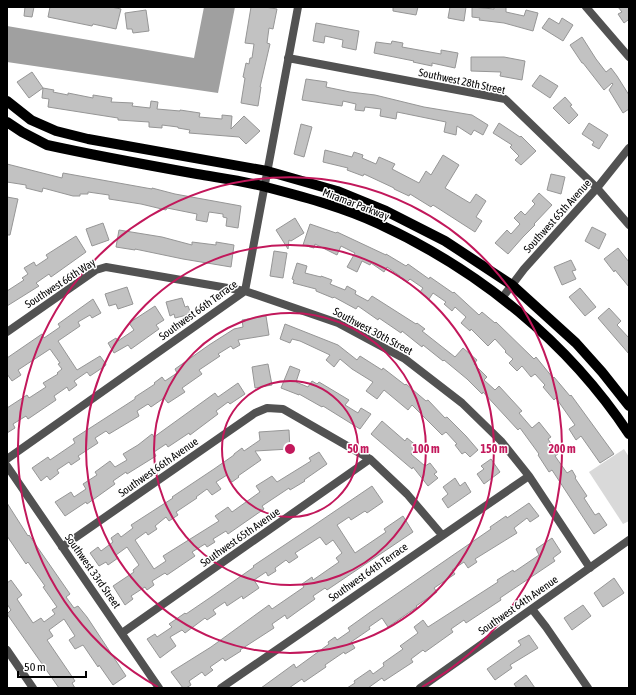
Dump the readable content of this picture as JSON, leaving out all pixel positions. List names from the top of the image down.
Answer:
{
  "streets": {
    "main road": ["Miramar Parkway"],
    "street": [
      "Southwest 28th Street",
      "Southwest 65th Avenue",
      "Southwest 66th Way",
      "Southwest 66th Terrace",
      "Southwest 30th Street",
      "Southwest 66th Avenue",
      "Southwest 33rd Street",
      "Southwest 64th Terrace",
      "Southwest 64th Avenue"
    ]
  },
  "crossings": [
    ["Southwest 28th Street", "Southwest 65th Avenue"],
    ["Southwest 28th Street", "Southwest 66th Terrace"],
    ["Miramar Parkway", "Southwest 65th Avenue"],
    ["Miramar Parkway", "Southwest 66th Terrace"],
    ["Southwest 65th Avenue", "Southwest 66th Avenue"],
    ["Southwest 65th Avenue", "Southwest 33rd Street"],
    ["Southwest 66th Way", "Southwest 30th Street"],
    ["Southwest 66th Terrace", "Southwest 30th Street"],
    ["Southwest 30th Street", "Southwest 64th Terrace"],
    ["Southwest 30th Street", "Southwest 64th Avenue"],
    ["Southwest 66th Avenue", "Southwest 33rd Street"]
  ],
  "scale_bar": "50 m",
  "rings": [
    "50 m",
    "100 m",
    "150 m",
    "200 m"
  ]
}
